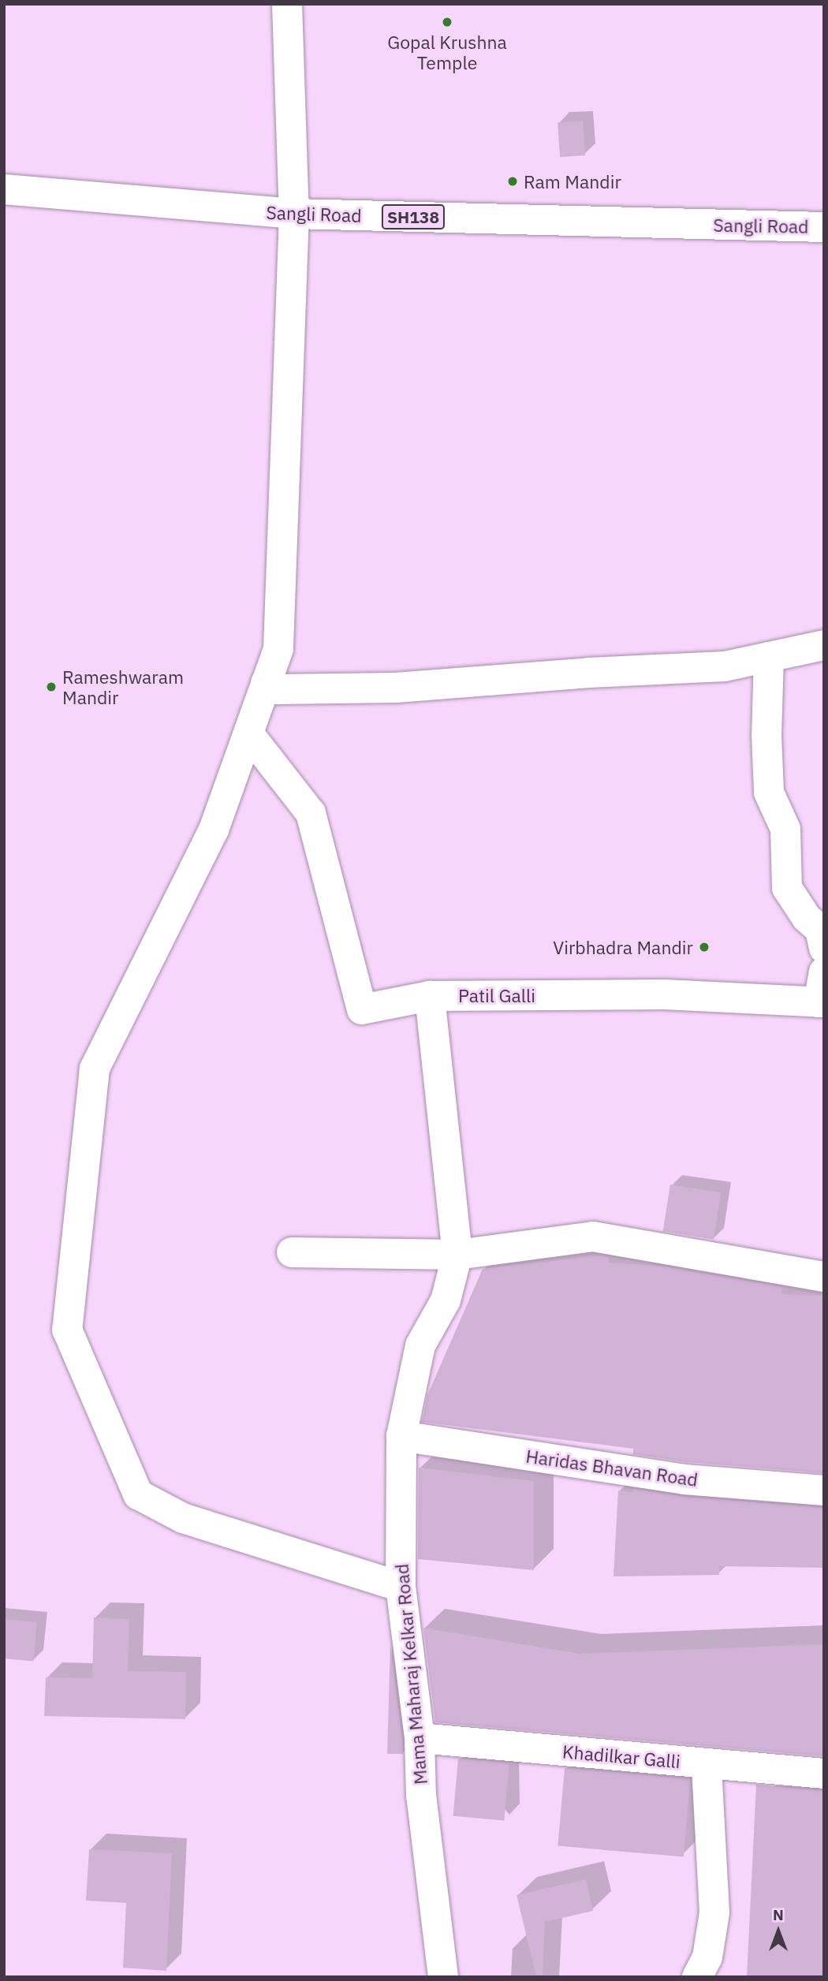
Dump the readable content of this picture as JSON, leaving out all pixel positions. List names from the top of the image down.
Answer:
{
  "streets": {
    "main road": [
      "Sangli Road",
      "SH138",
      "Patil Galli",
      "Haridas Bhavan Road",
      "Mama Maharaj Kelkar Road",
      "Khadilkar Galli"
    ]
  },
  "crossings": [
    ["Haridas Bhavan Road", "Mama Maharaj Kelkar Road"],
    ["Mama Maharaj Kelkar Road", "Khadilkar Galli"]
  ],
  "places": [
    "Gopal Krushna Temple",
    "Ram Mandir",
    "Rameshwaram Mandir",
    "Virbhadra Mandir"
  ],
  "north": "top"
}
